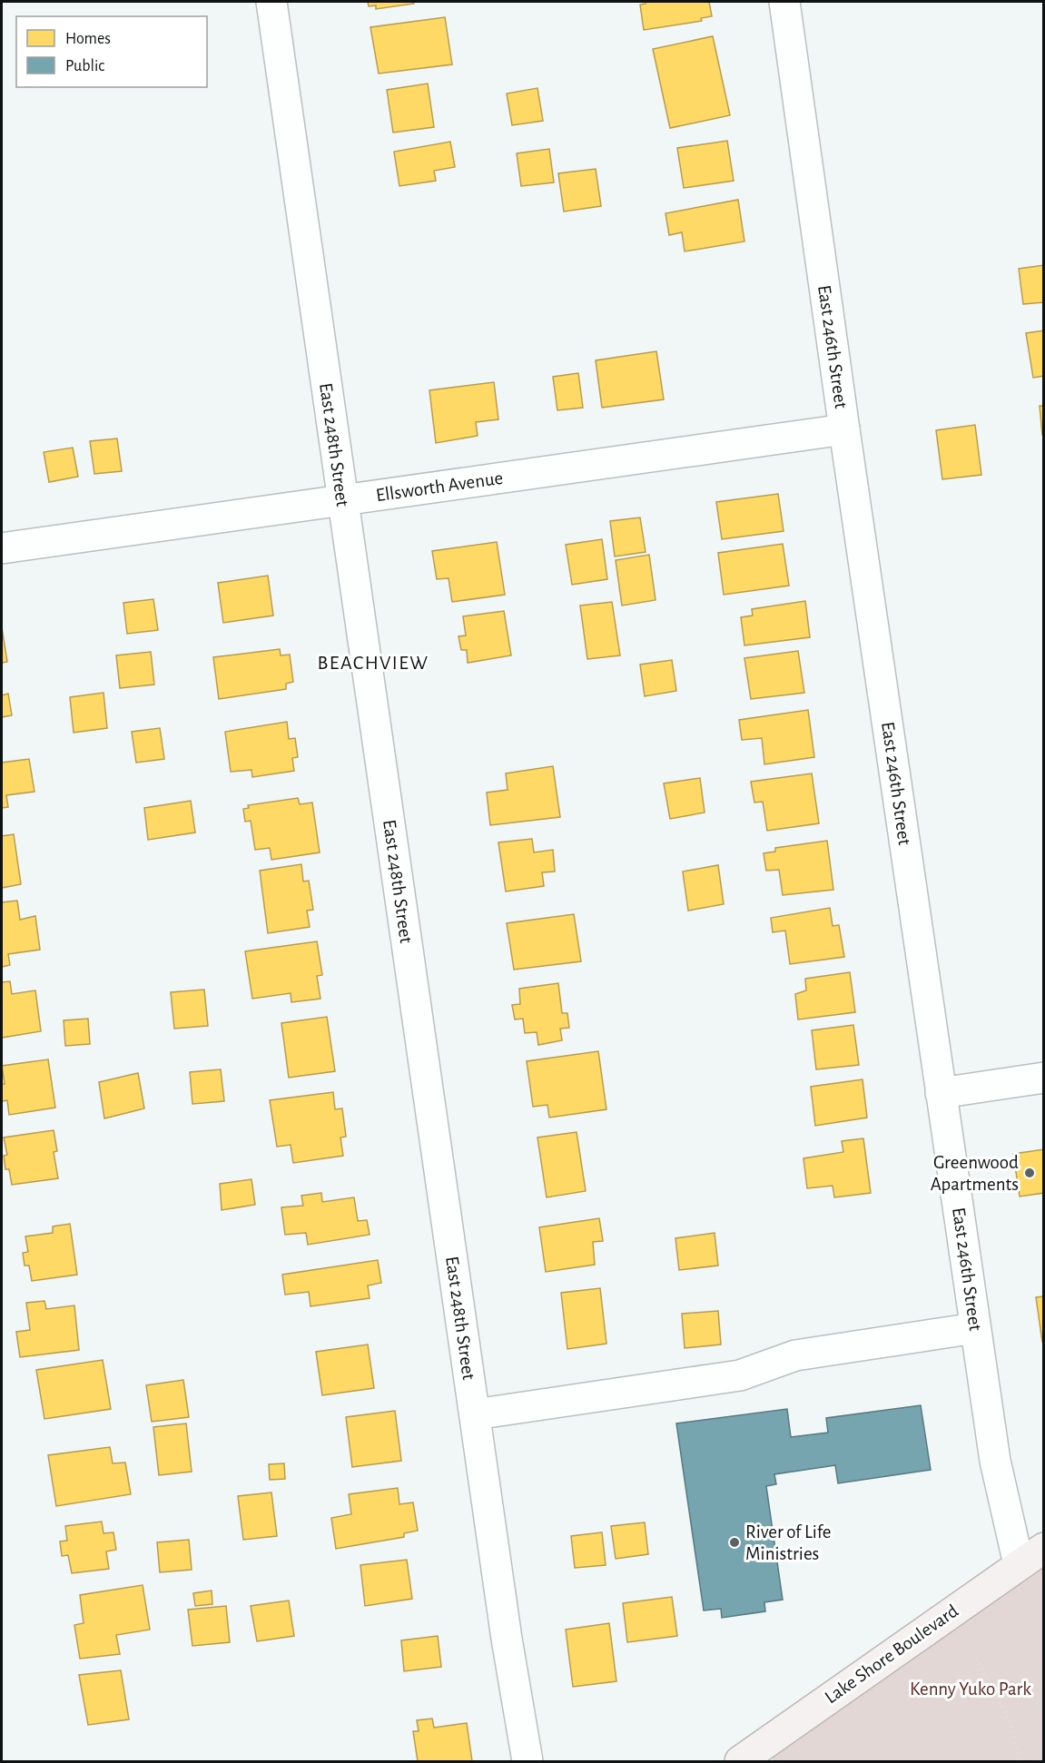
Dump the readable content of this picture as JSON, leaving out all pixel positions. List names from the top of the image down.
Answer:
{
  "streets": {
    "main road": ["Lake Shore Boulevard"],
    "street": ["East 246th Street", "East 248th Street", "Ellsworth Avenue"]
  },
  "crossings": [
    ["East 246th Street", "Ellsworth Avenue"],
    ["East 246th Street", "Lake Shore Boulevard"],
    ["East 248th Street", "Ellsworth Avenue"]
  ],
  "districts": ["BEACHVIEW"],
  "parks": ["Kenny Yuko Park"],
  "places": ["Greenwood Apartments", "River of Life Ministries"],
  "legend": ["Homes", "Public"]
}
